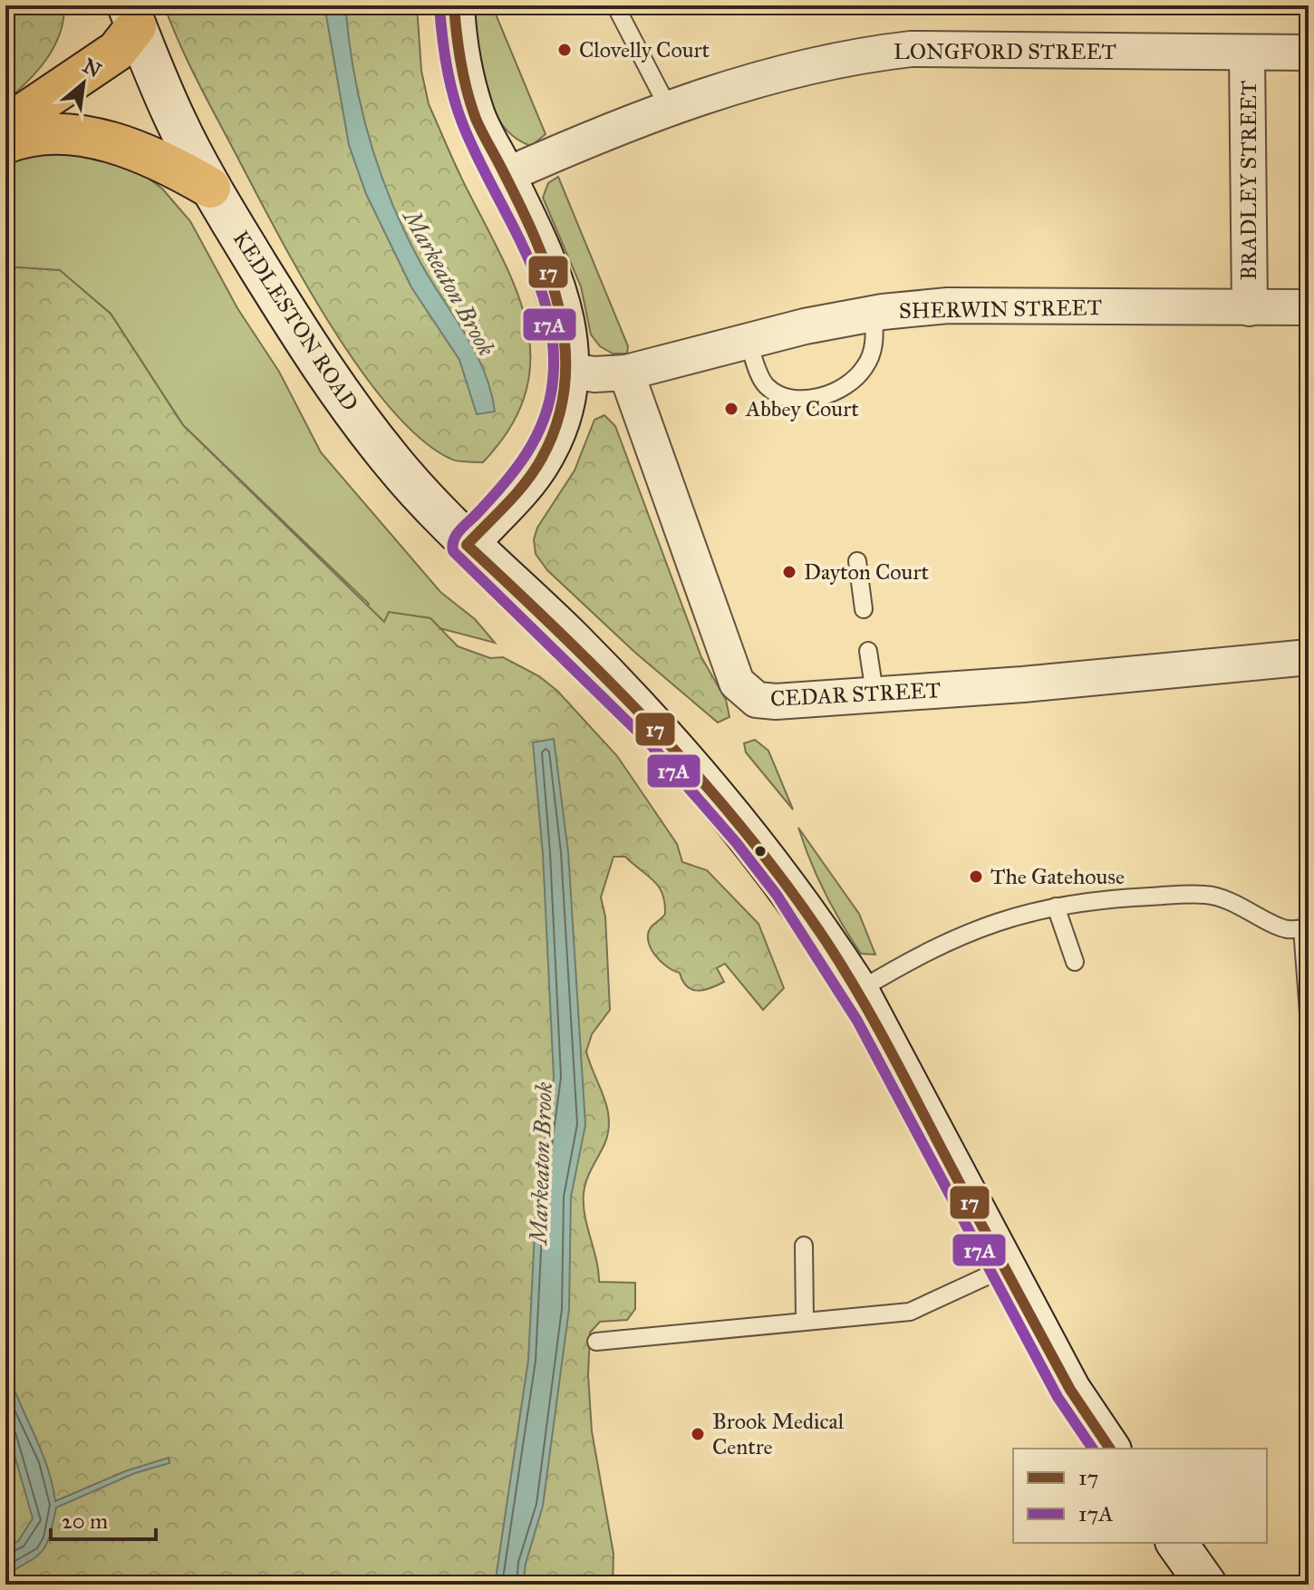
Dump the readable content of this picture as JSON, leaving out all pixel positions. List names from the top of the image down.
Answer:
{
  "streets": {
    "street": [
      "LONGFORD STREET",
      "BRADLEY STREET",
      "SHERWIN STREET",
      "KEDLESTON ROAD",
      "CEDAR STREET"
    ]
  },
  "crossings": [
    ["LONGFORD STREET", "BRADLEY STREET"],
    ["BRADLEY STREET", "SHERWIN STREET"],
    ["SHERWIN STREET", "CEDAR STREET"]
  ],
  "water": ["Markeaton Brook"],
  "places": [
    "Clovelly Court",
    "Abbey Court",
    "Dayton Court",
    "The Gatehouse",
    "Brook Medical Centre"
  ],
  "lines": ["transit line 17", "transit line 17A"],
  "legend": ["17", "17A"],
  "scale_bar": "20 m",
  "north": "top right"
}
